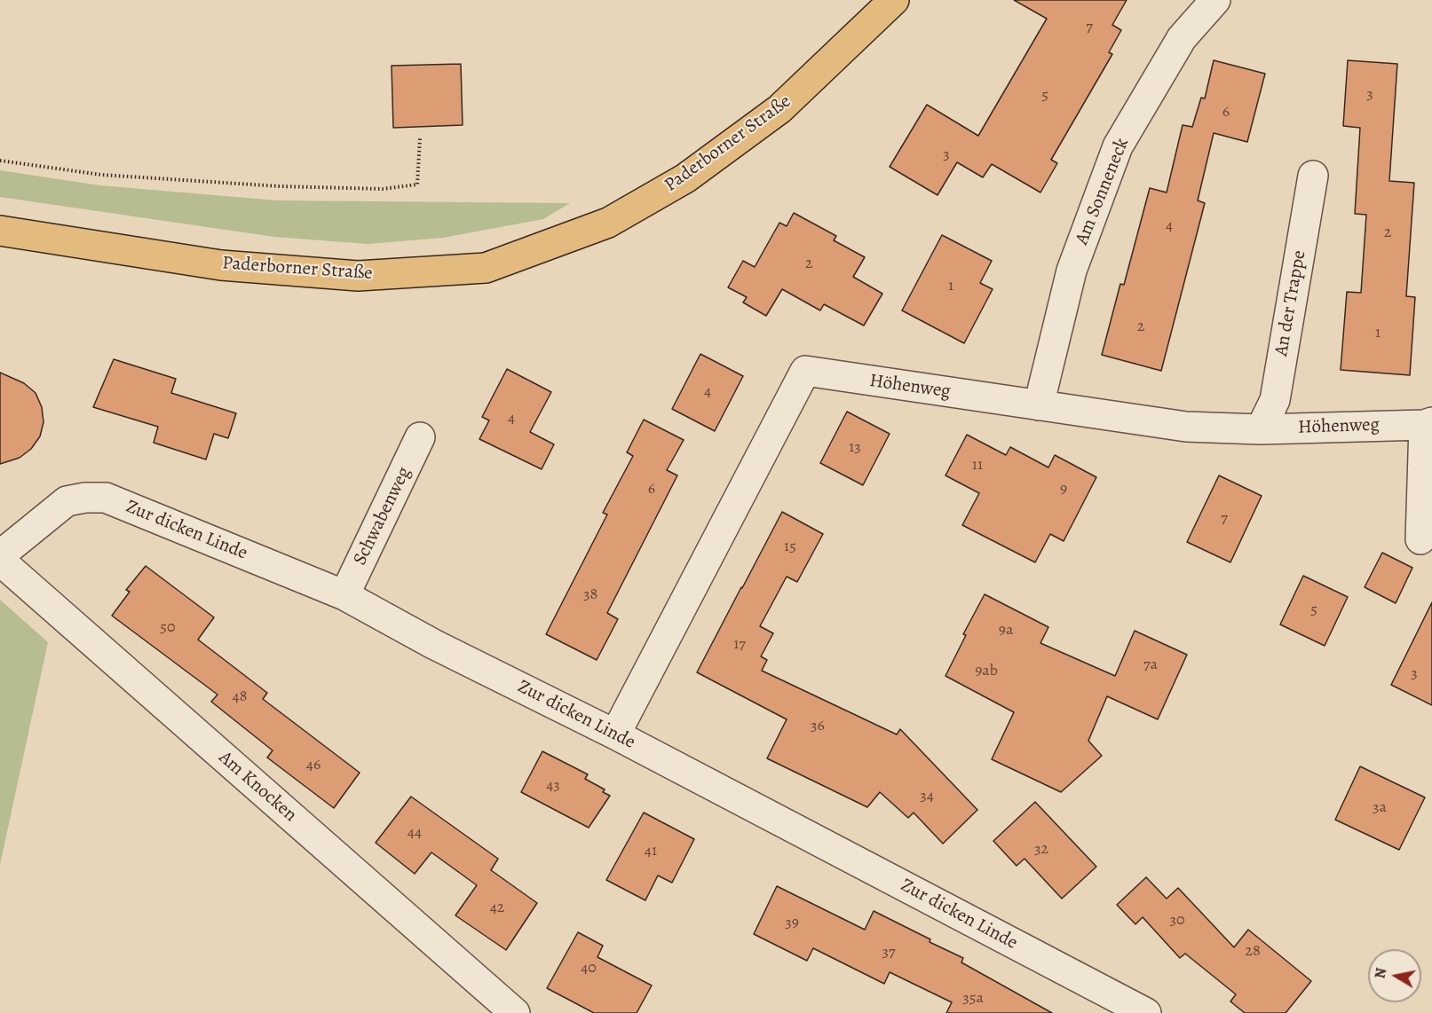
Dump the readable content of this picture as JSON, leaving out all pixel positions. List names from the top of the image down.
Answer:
{
  "streets": {
    "main road": ["Paderborner Straße"],
    "street": [
      "Am Sonneneck",
      "An der Trappe",
      "Höhenweg",
      "Schwabenweg",
      "Zur dicken Linde",
      "Am Knocken"
    ]
  },
  "crossings": [
    ["Am Sonneneck", "Höhenweg"],
    ["An der Trappe", "Höhenweg"],
    ["Höhenweg", "Zur dicken Linde"],
    ["Schwabenweg", "Zur dicken Linde"]
  ],
  "house_numbers": [
    "7",
    "3",
    "5",
    "6",
    "3",
    "4",
    "2",
    "2",
    "1",
    "2",
    "1",
    "4",
    "4",
    "13",
    "11",
    "6",
    "9",
    "7",
    "15",
    "38",
    "5",
    "50",
    "9a",
    "17",
    "7a",
    "9ab",
    "3",
    "48",
    "36",
    "46",
    "43",
    "34",
    "3a",
    "44",
    "32",
    "41",
    "42",
    "30",
    "39",
    "28",
    "37",
    "40",
    "35a"
  ],
  "north": "left"
}
